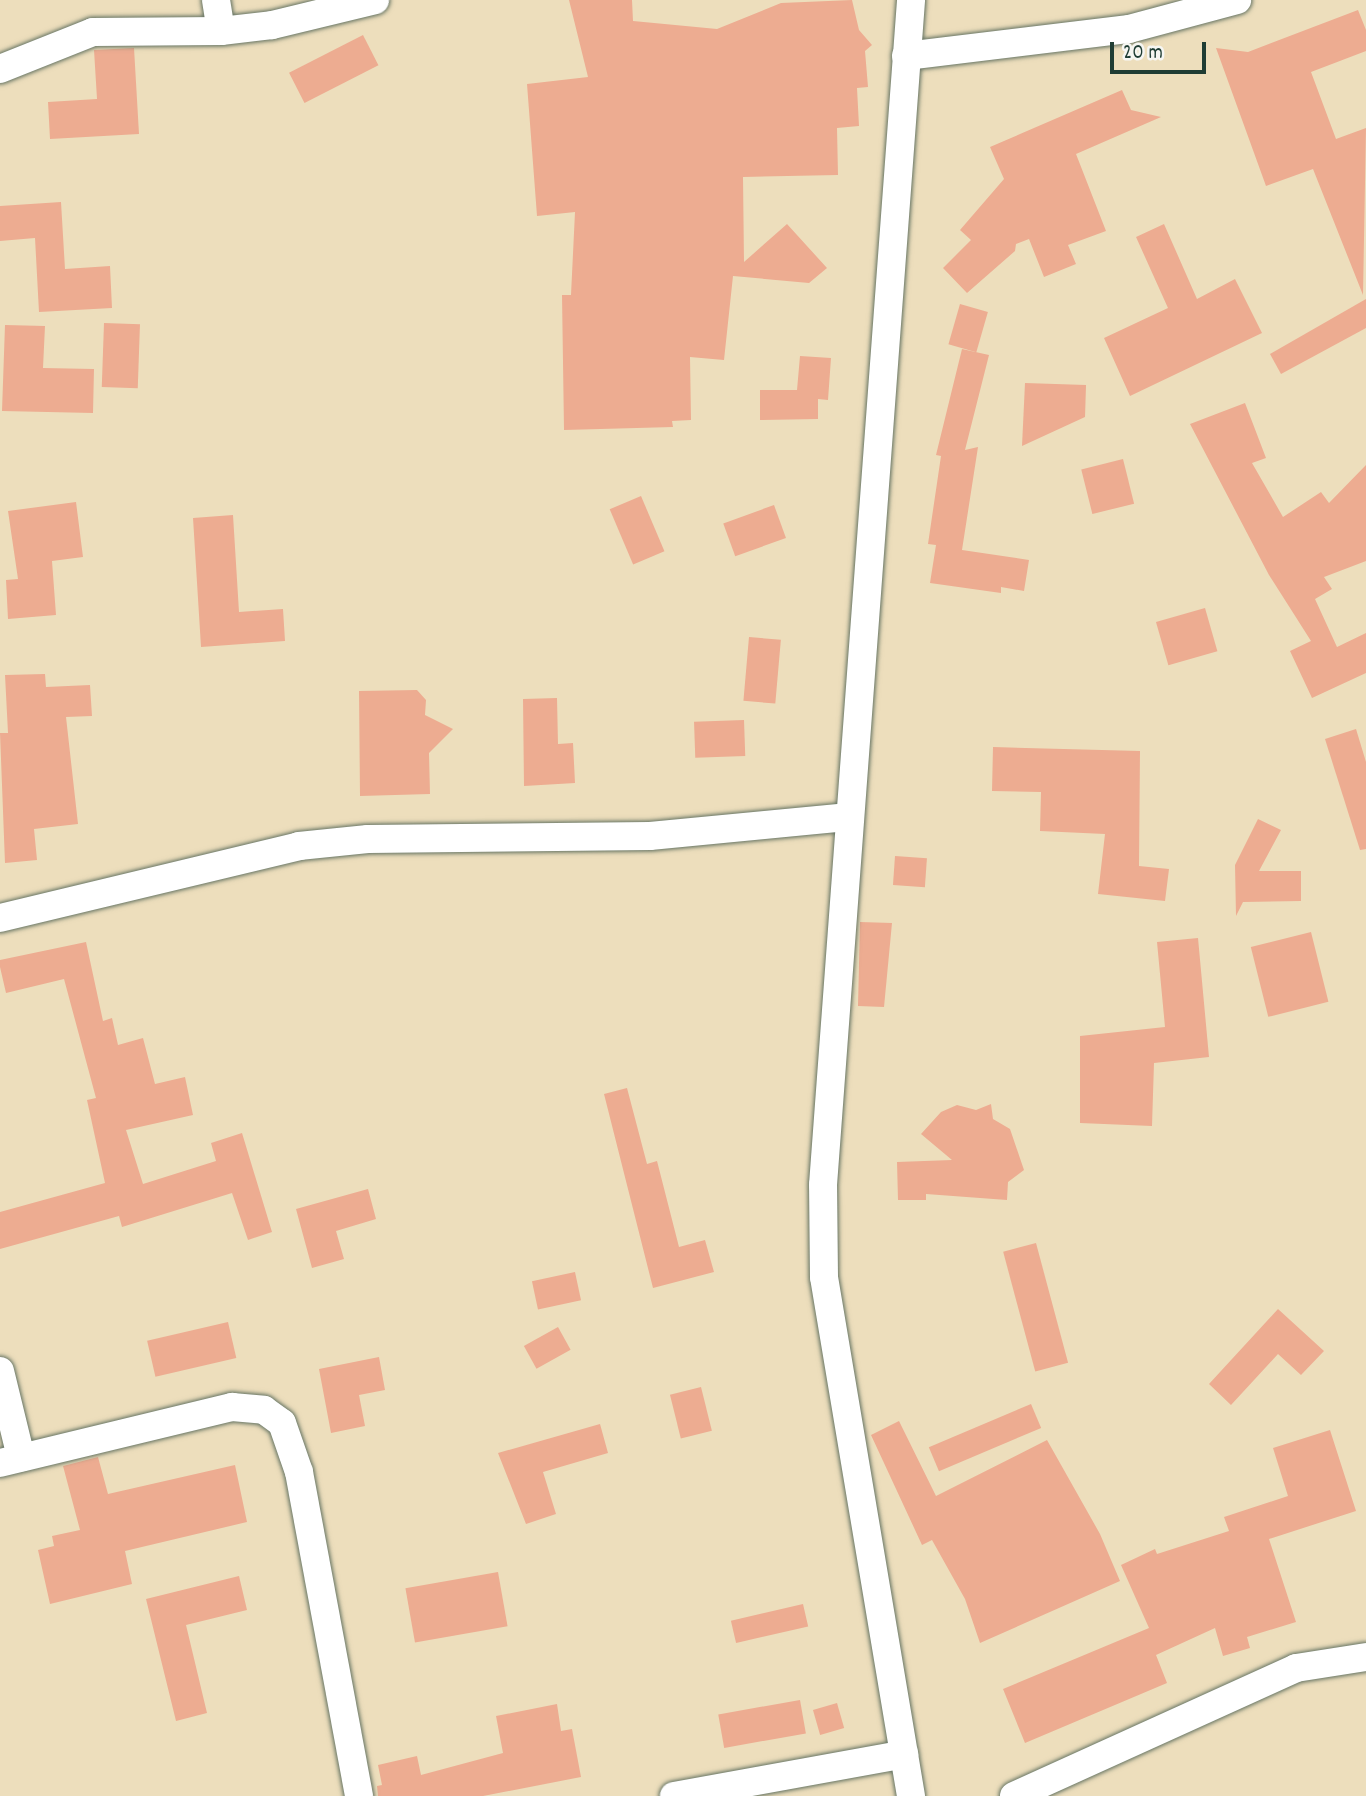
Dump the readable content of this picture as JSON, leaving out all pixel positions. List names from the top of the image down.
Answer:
{
  "scale_bar": "20 m"
}
